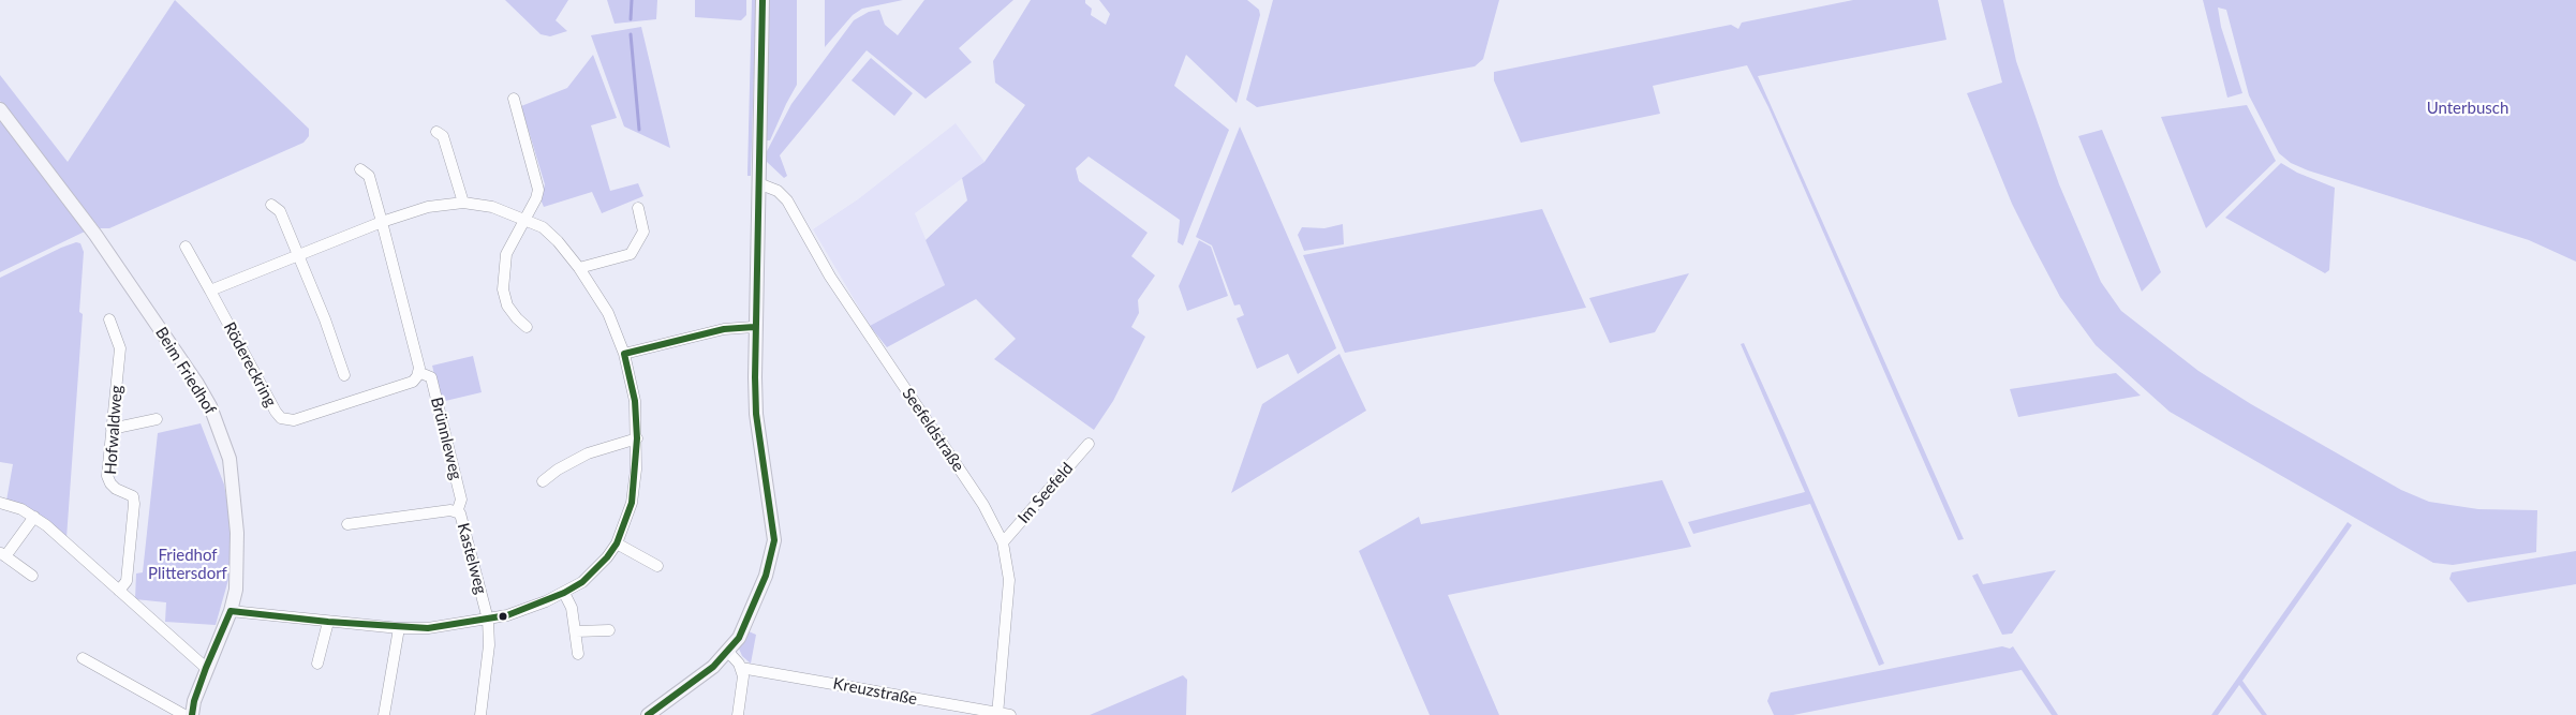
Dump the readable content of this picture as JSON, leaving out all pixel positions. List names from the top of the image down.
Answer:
{
  "streets": {
    "main road": ["Beim Friedhof"],
    "street": [
      "Rödereckring",
      "Hofwaldweg",
      "Seefeldstraße",
      "Brünnleweg",
      "Im Seefeld",
      "Kastelweg",
      "Kreuzstraße"
    ]
  },
  "crossings": [
    ["Rödereckring", "Brünnleweg"],
    ["Seefeldstraße", "Im Seefeld"],
    ["Seefeldstraße", "Kreuzstraße"],
    ["Brünnleweg", "Kastelweg"]
  ],
  "parks": ["Unterbusch", "Friedhof Plittersdorf"]
}
